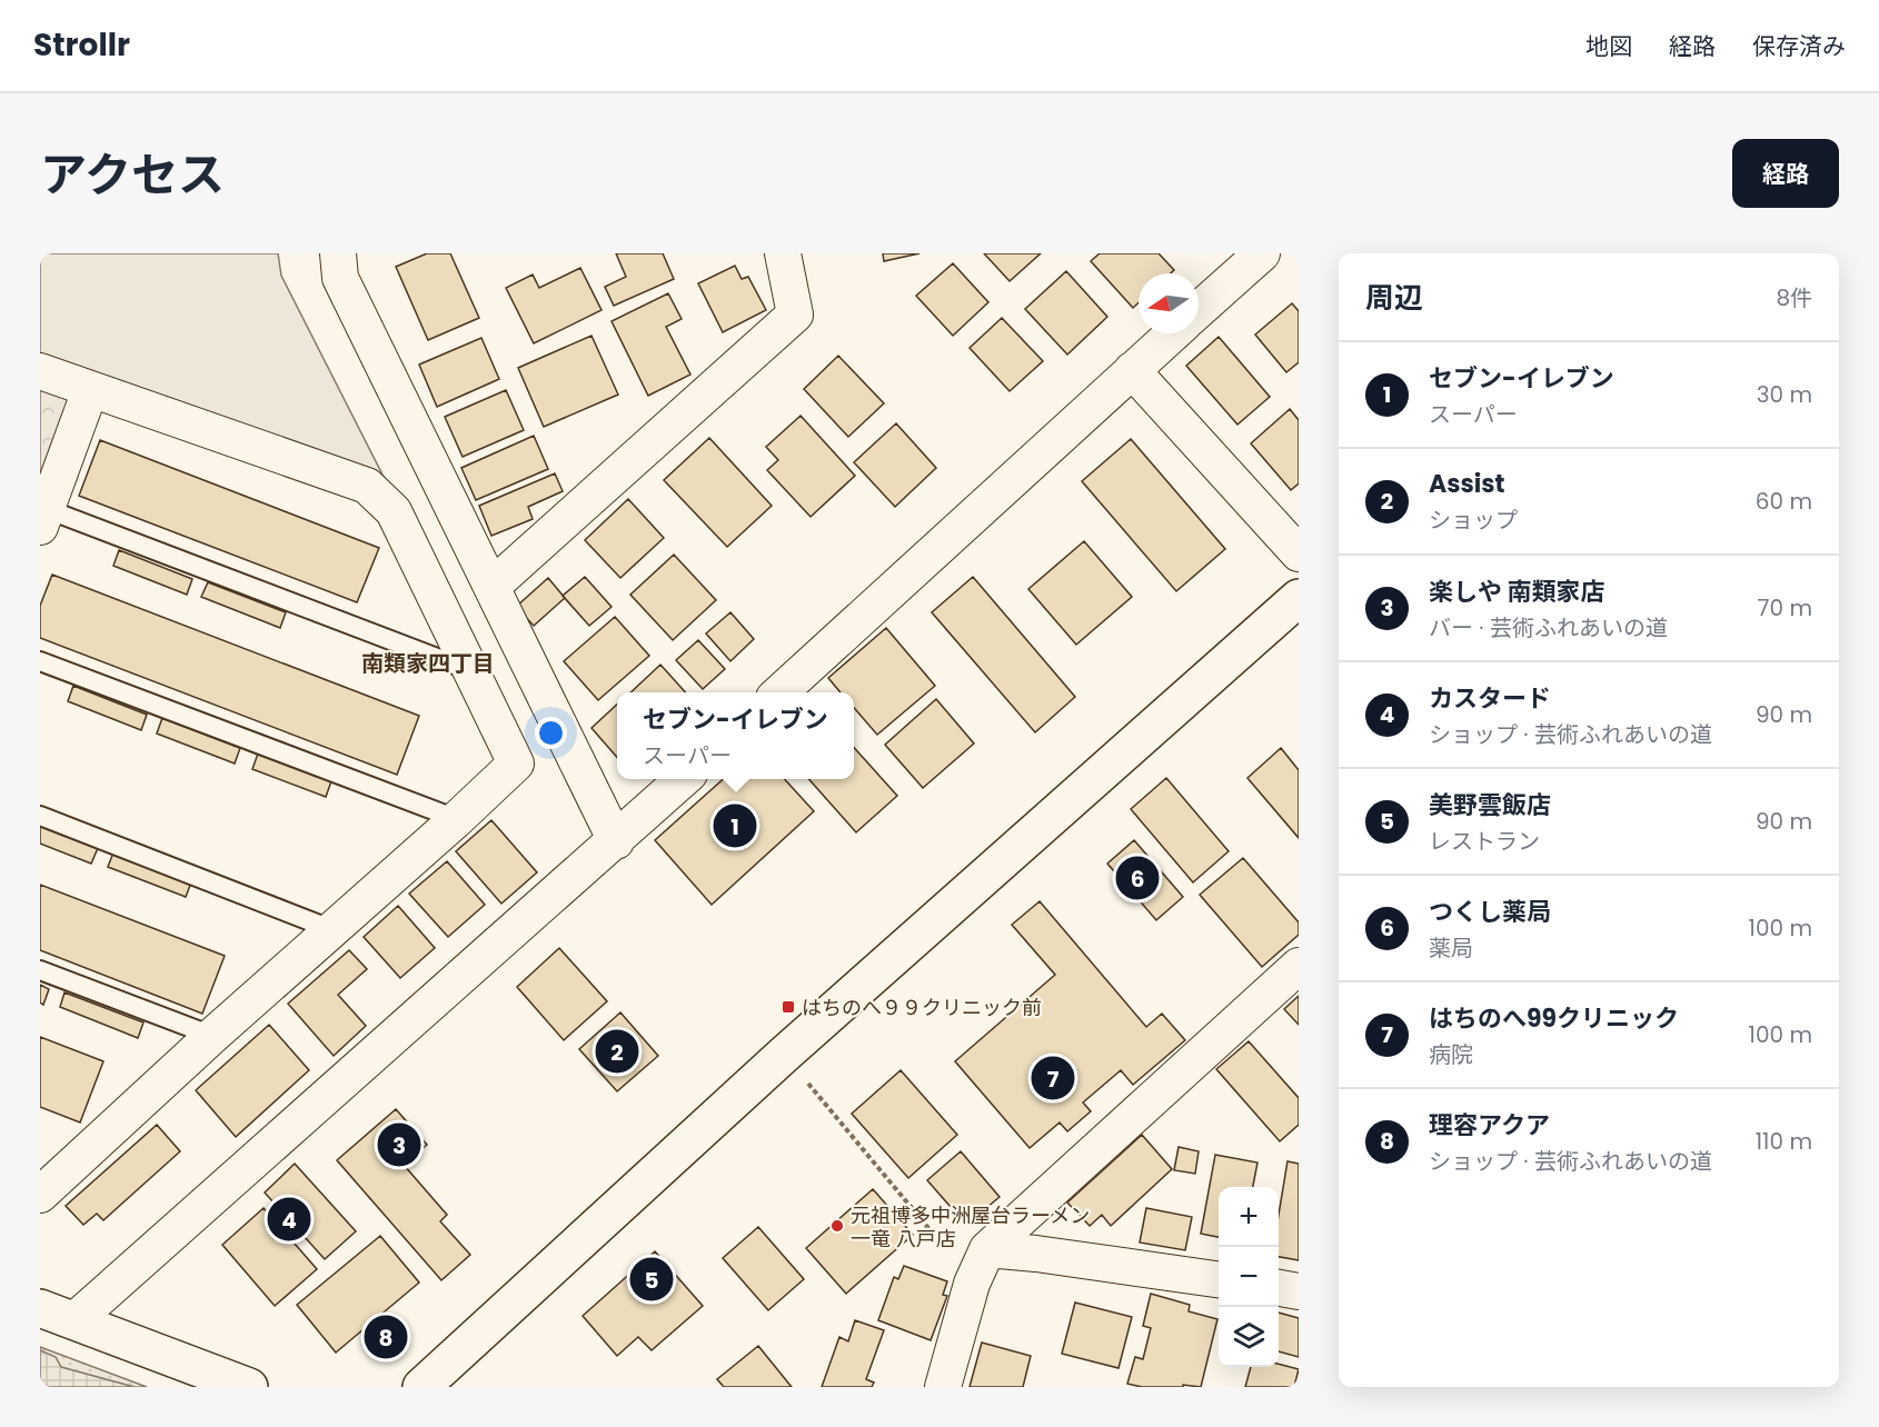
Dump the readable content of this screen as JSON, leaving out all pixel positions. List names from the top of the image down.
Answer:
{
  "districts": ["南類家四丁目"],
  "places": {
    "transit": ["はちのへ９９クリニック前"],
    "other": ["元祖博多中洲屋台ラーメン 一竜 八戸店"]
  },
  "north": "left",
  "page": {
    "header": "Strollr",
    "nav": ["地図", "経路", "保存済み"],
    "title": "アクセス",
    "buttons": "経路",
    "heading": ["周辺", "8件"],
    "list": [
      {
        "mark": "1",
        "name": "セブン-イレブン",
        "note": "スーパー",
        "value": "30 m"
      },
      {
        "mark": "2",
        "name": "Assist",
        "note": "ショップ",
        "value": "60 m"
      },
      {
        "mark": "3",
        "name": "楽しや 南類家店",
        "note": "バー · 芸術ふれあいの道",
        "value": "70 m"
      },
      {
        "mark": "4",
        "name": "カスタード",
        "note": "ショップ · 芸術ふれあいの道",
        "value": "90 m"
      },
      {
        "mark": "5",
        "name": "美野雲飯店",
        "note": "レストラン",
        "value": "90 m"
      },
      {
        "mark": "6",
        "name": "つくし薬局",
        "note": "薬局",
        "value": "100 m"
      },
      {
        "mark": "7",
        "name": "はちのへ99クリニック",
        "note": "病院",
        "value": "100 m"
      },
      {
        "mark": "8",
        "name": "理容アクア",
        "note": "ショップ · 芸術ふれあいの道",
        "value": "110 m"
      }
    ],
    "popup": ["セブン-イレブン", "スーパー"],
    "pins": [
      "1",
      "6",
      "2",
      "7",
      "3",
      "4",
      "5",
      "8"
    ],
    "map_buttons": ["+", "−"]
  }
}
